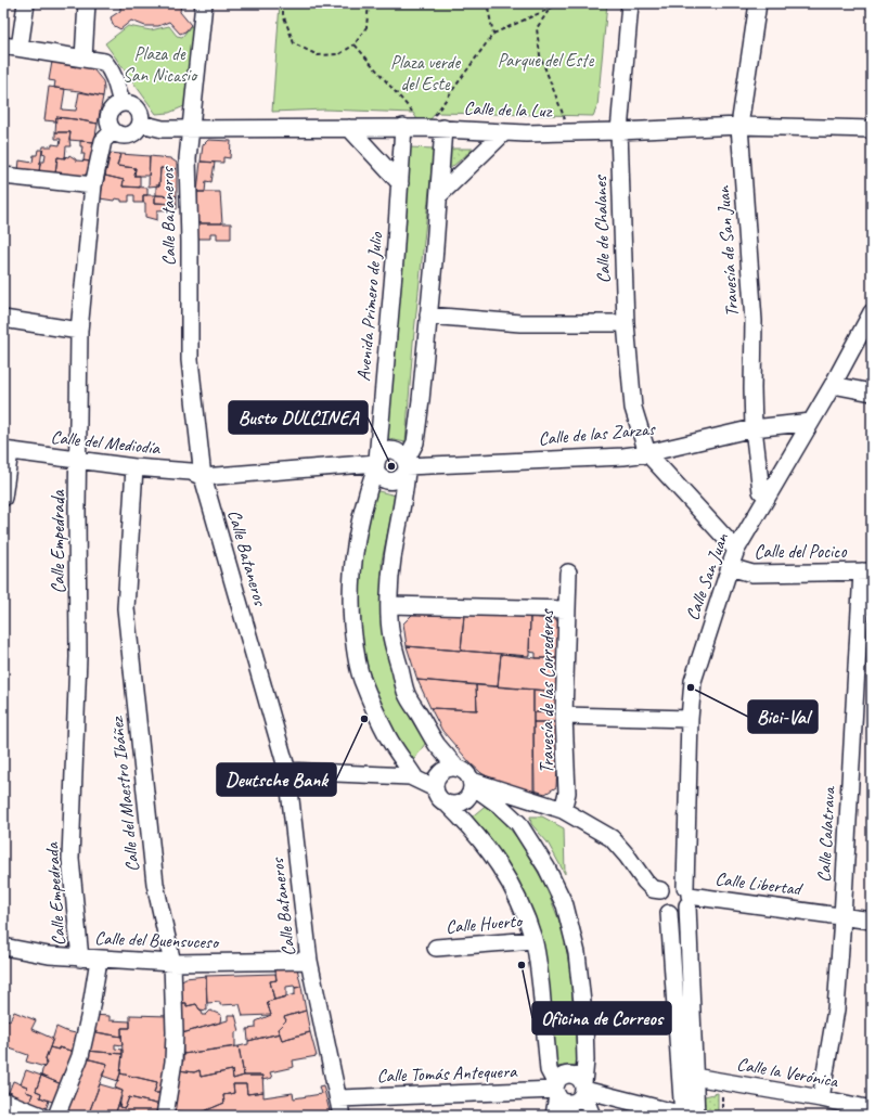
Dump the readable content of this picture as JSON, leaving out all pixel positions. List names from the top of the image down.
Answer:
{
  "streets": {
    "street": [
      "Calle de la Luz",
      "Calle Bataneros",
      "Calle de Chalanes",
      "Travesía de San Juan",
      "Avenida Primero de Julio",
      "Calle de las Zarzas",
      "Calle del Mediodía",
      "Calle Empedrada",
      "Calle del Pocico",
      "Calle San Juan",
      "Travesía de las Correderas",
      "Calle del Maestro Ibáñez",
      "Calle Calatrava",
      "Calle Libertad",
      "Calle Huerto",
      "Calle del Buensuceso",
      "Calle la Verónica",
      "Calle Tomás Antequera"
    ]
  },
  "crossings": [
    ["Calle de la Luz", "Calle Bataneros"],
    ["Calle de la Luz", "Calle de Chalanes"],
    ["Calle de la Luz", "Travesía de San Juan"],
    ["Calle de la Luz", "Avenida Primero de Julio"],
    ["Calle de la Luz", "Calle Empedrada"],
    ["Calle Bataneros", "Calle del Mediodía"],
    ["Calle Bataneros", "Calle del Buensuceso"],
    ["Calle Bataneros", "Calle Tomás Antequera"],
    ["Calle de Chalanes", "Calle de las Zarzas"],
    ["Travesía de San Juan", "Calle de las Zarzas"],
    ["Travesía de San Juan", "Calle San Juan"],
    ["Avenida Primero de Julio", "Calle de las Zarzas"],
    ["Calle de las Zarzas", "Calle San Juan"],
    ["Calle del Mediodía", "Calle Empedrada"],
    ["Calle del Mediodía", "Calle del Maestro Ibáñez"],
    ["Calle Empedrada", "Calle del Buensuceso"],
    ["Calle del Pocico", "Calle San Juan"],
    ["Calle del Pocico", "Calle Calatrava"],
    ["Calle San Juan", "Calle Libertad"],
    ["Calle San Juan", "Calle la Verónica"],
    ["Calle del Maestro Ibáñez", "Calle del Buensuceso"],
    ["Calle Calatrava", "Calle Libertad"],
    ["Calle Calatrava", "Calle la Verónica"]
  ],
  "parks": ["Plaza de San Nicasio", "Parque del Este", "Plaza verde del Este"],
  "places": [
    "Busto DULCINEA",
    "Bici-Val",
    "Deutsche Bank",
    "Oficina de Correos"
  ]
}
